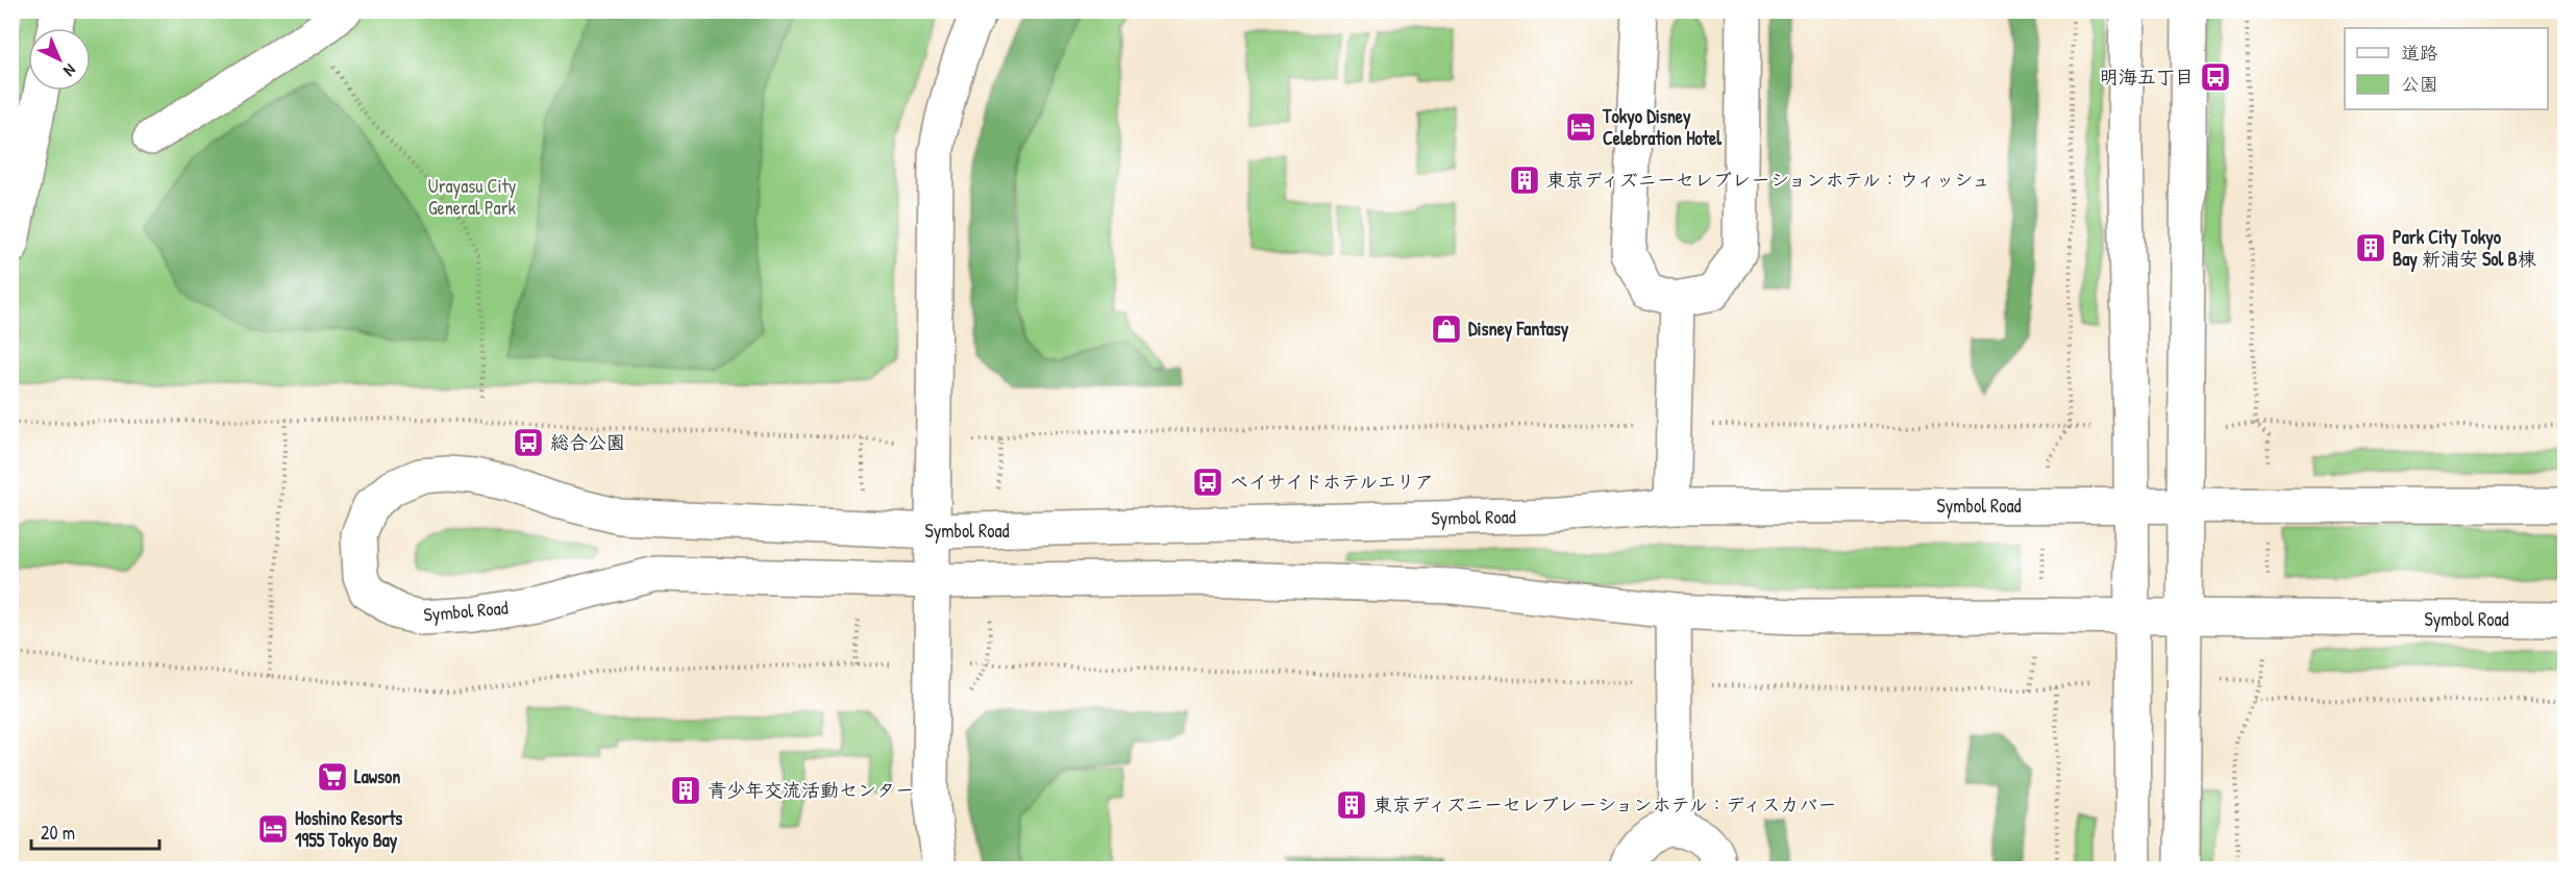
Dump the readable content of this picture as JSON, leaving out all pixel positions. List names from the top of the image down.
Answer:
{
  "streets": {
    "street": ["Symbol Road"]
  },
  "parks": ["Urayasu City General Park"],
  "places": {
    "bus stop": ["明海五丁目", "総合公園", "ベイサイドホテルエリア"],
    "hotel": ["Tokyo Disney Celebration Hotel", "Hoshino Resorts 1955 Tokyo Bay"],
    "building": [
      "東京ディズニーセレブレーションホテル：ウィッシュ",
      "Park City Tokyo Bay 新浦安 Sol B棟",
      "青少年交流活動センター",
      "東京ディズニーセレブレーションホテル：ディスカバー"
    ],
    "shop": ["Disney Fantasy"],
    "supermarket": ["Lawson"]
  },
  "legend": ["道路", "公園"],
  "scale_bar": "20 m",
  "north": "bottom right"
}
